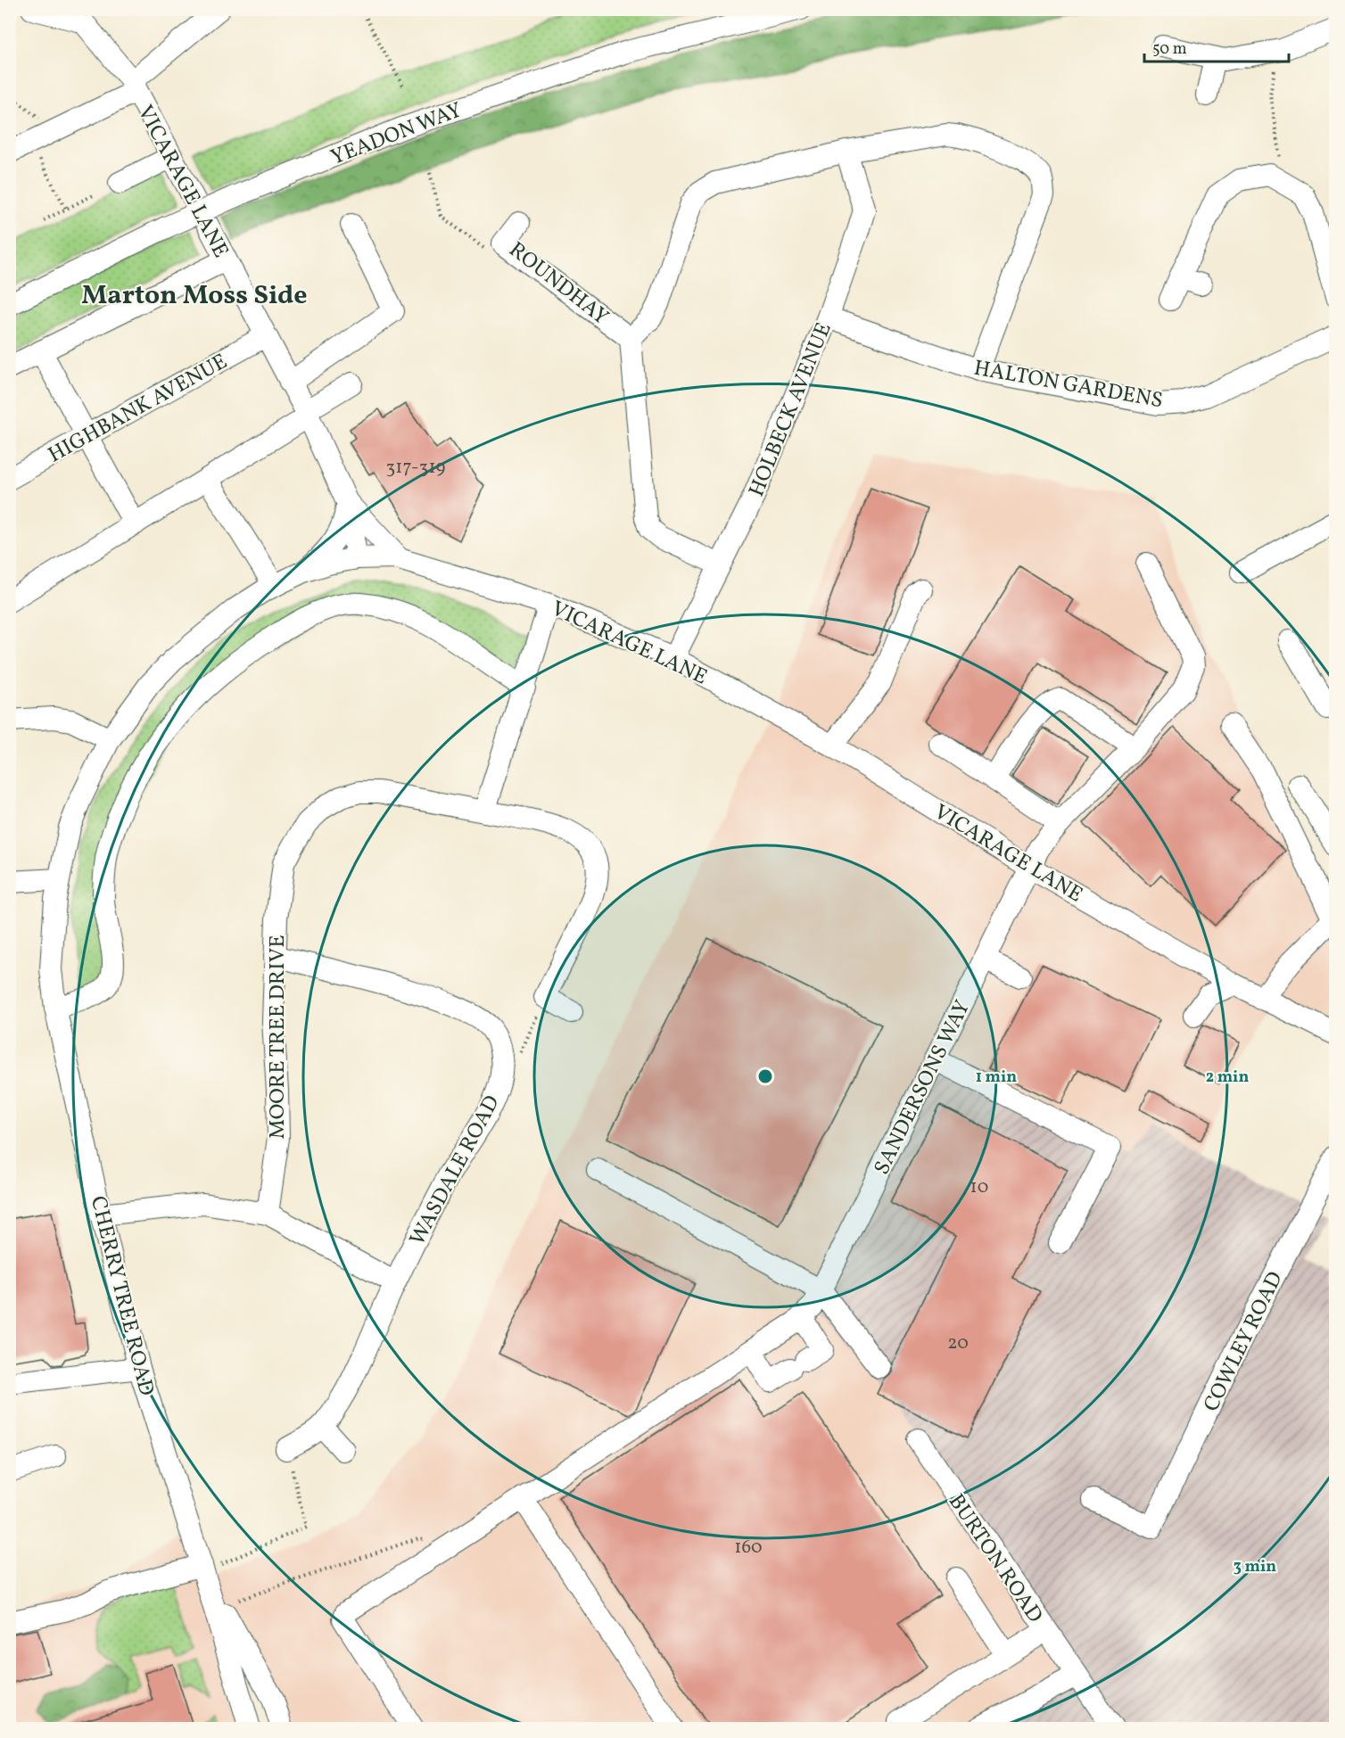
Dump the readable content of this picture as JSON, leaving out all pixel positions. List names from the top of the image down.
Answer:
{
  "streets": {
    "street": [
      "YEADON WAY",
      "VICARAGE LANE",
      "ROUNDHAY",
      "HALTON GARDENS",
      "HIGHBANK AVENUE",
      "HOLBECK AVENUE",
      "MOORE TREE DRIVE",
      "SANDERSONS WAY",
      "WASDALE ROAD",
      "CHERRY TREE ROAD",
      "COWLEY ROAD",
      "BURTON ROAD"
    ]
  },
  "crossings": [
    ["VICARAGE LANE", "HIGHBANK AVENUE"],
    ["VICARAGE LANE", "HOLBECK AVENUE"],
    ["VICARAGE LANE", "SANDERSONS WAY"],
    ["VICARAGE LANE", "CHERRY TREE ROAD"],
    ["HALTON GARDENS", "HOLBECK AVENUE"],
    ["MOORE TREE DRIVE", "WASDALE ROAD"]
  ],
  "districts": ["Marton Moss Side"],
  "house_numbers": [
    "317-319",
    "10",
    "20",
    "160"
  ],
  "scale_bar": "50 m",
  "rings": ["1 min", "2 min", "3 min"]
}
